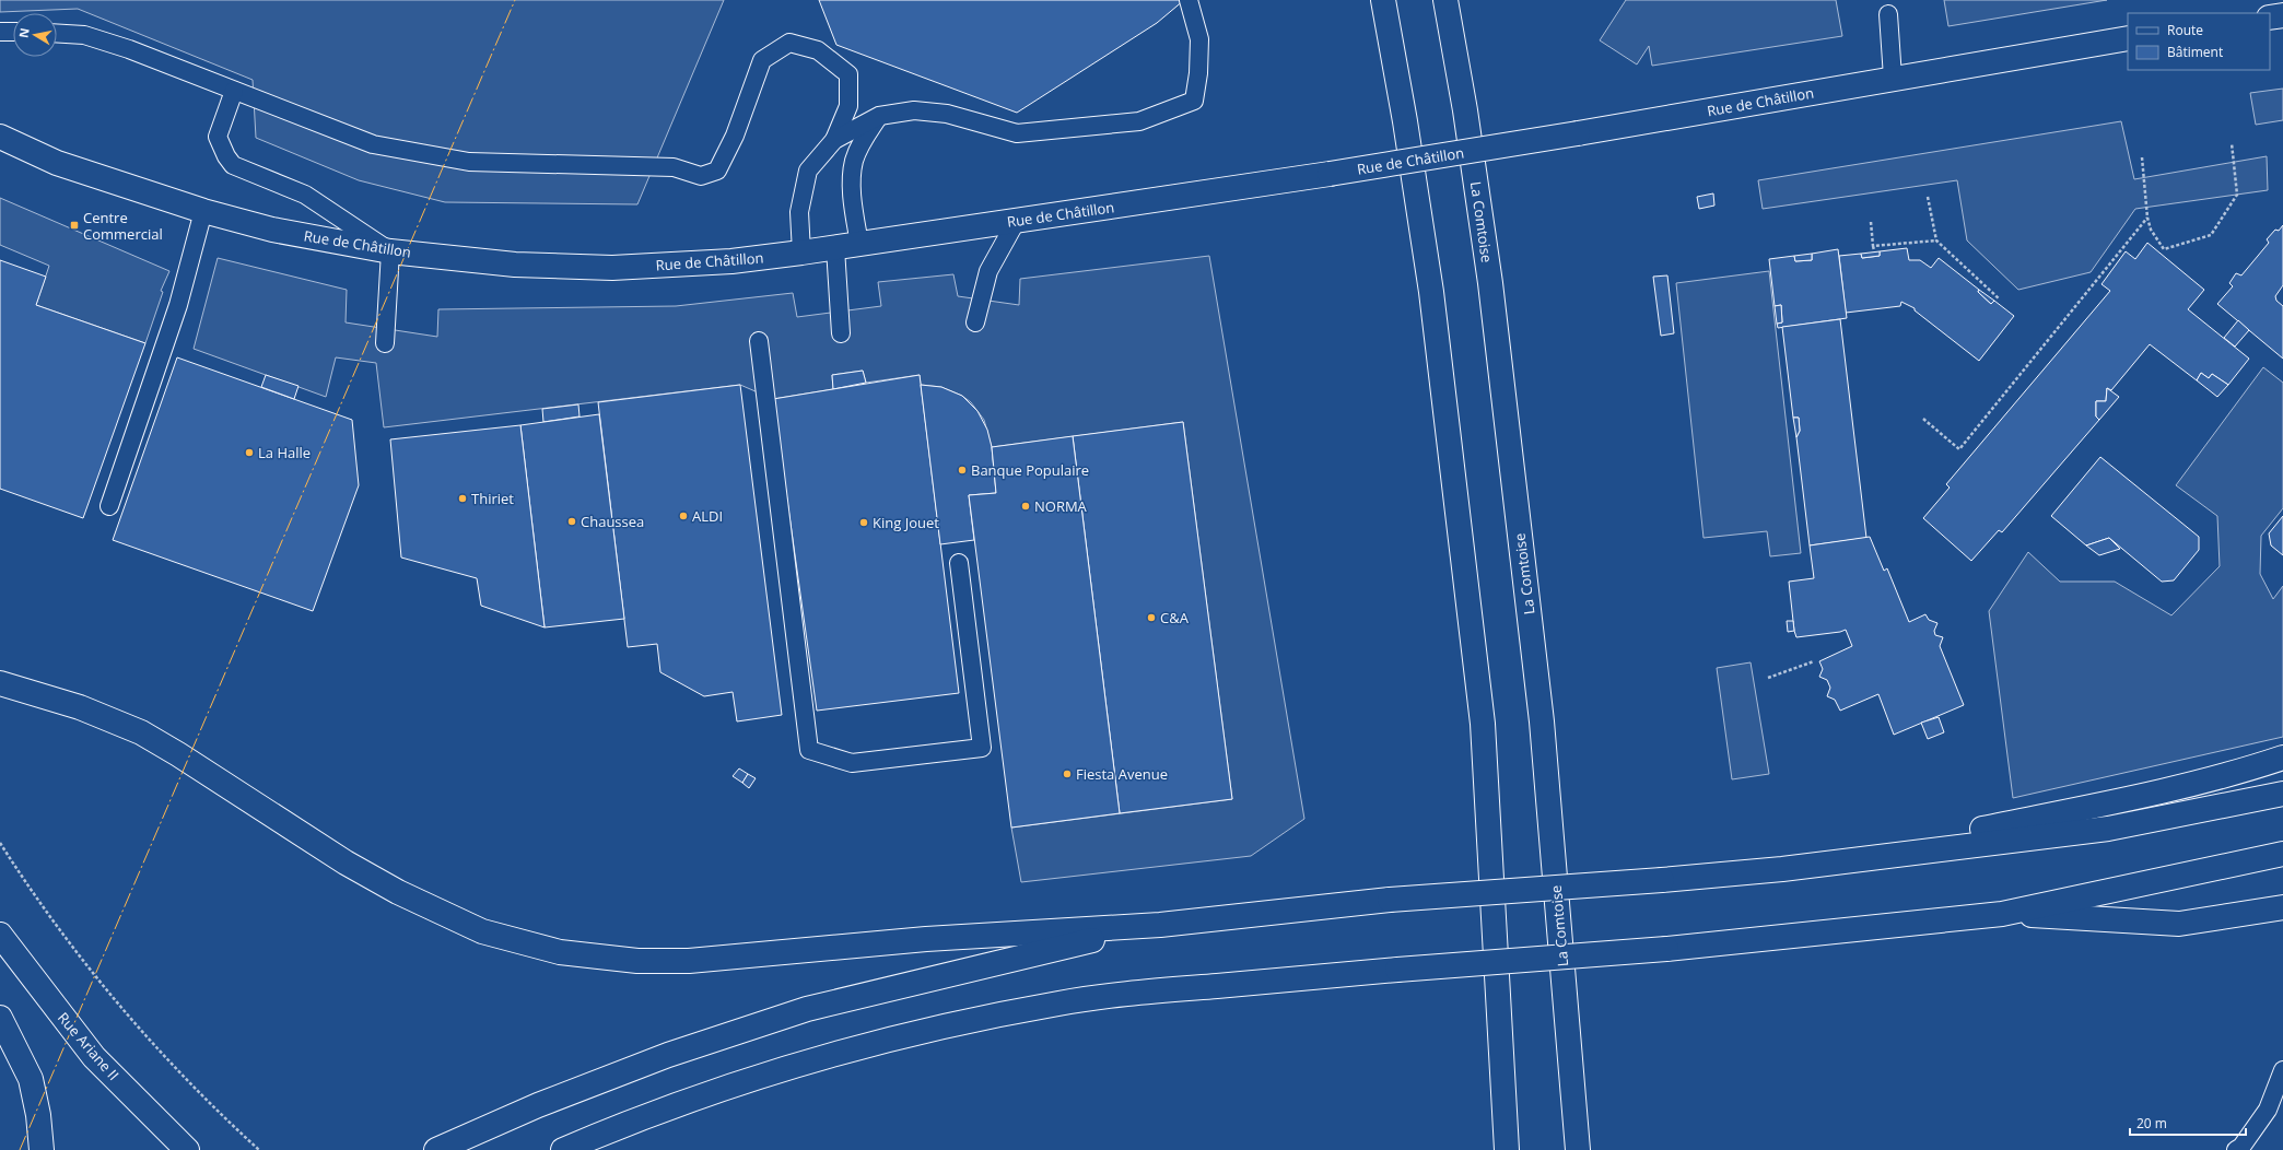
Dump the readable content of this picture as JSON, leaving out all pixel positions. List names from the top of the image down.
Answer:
{
  "streets": {
    "main road": ["Rue de Châtillon", "La Comtoise", "Rue Ariane II"]
  },
  "places": {
    "transit": ["Centre Commercial"],
    "other": [
      "La Halle",
      "Banque Populaire",
      "Thiriet",
      "NORMA",
      "ALDI",
      "Chaussea",
      "King Jouet",
      "C&A",
      "Fiesta Avenue"
    ]
  },
  "legend": ["Route", "Bâtiment"],
  "scale_bar": "20 m",
  "north": "left"
}
